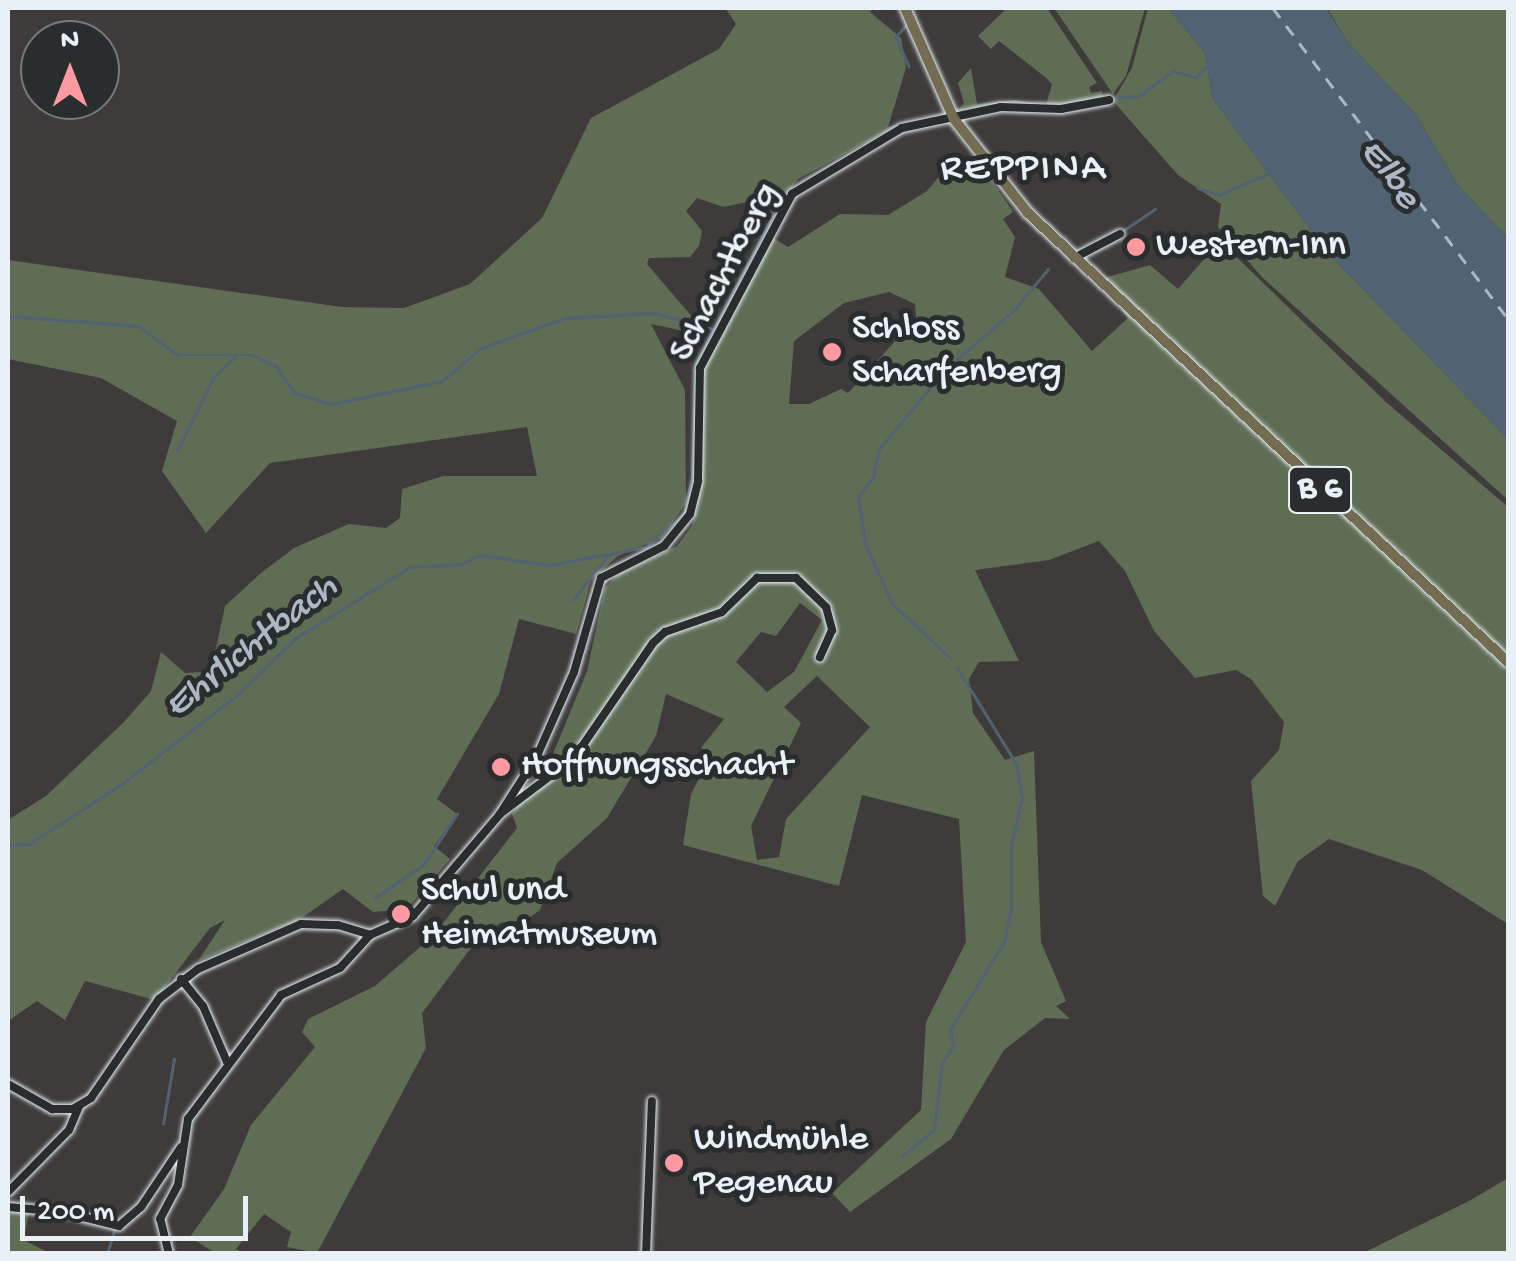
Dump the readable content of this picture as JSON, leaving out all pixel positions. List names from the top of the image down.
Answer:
{
  "streets": {
    "main road": ["B 6"],
    "street": ["Schachtberg"]
  },
  "crossings": [
    ["Schachtberg", "B 6"]
  ],
  "districts": ["REPPINA"],
  "water": ["Elbe", "Ehrlichtbach"],
  "places": [
    "Western-Inn",
    "Schloss Scharfenberg",
    "Hoffnungsschacht",
    "Schul und Heimatmuseum",
    "Windmühle Pegenau"
  ],
  "scale_bar": "200 m",
  "north": "top"
}
